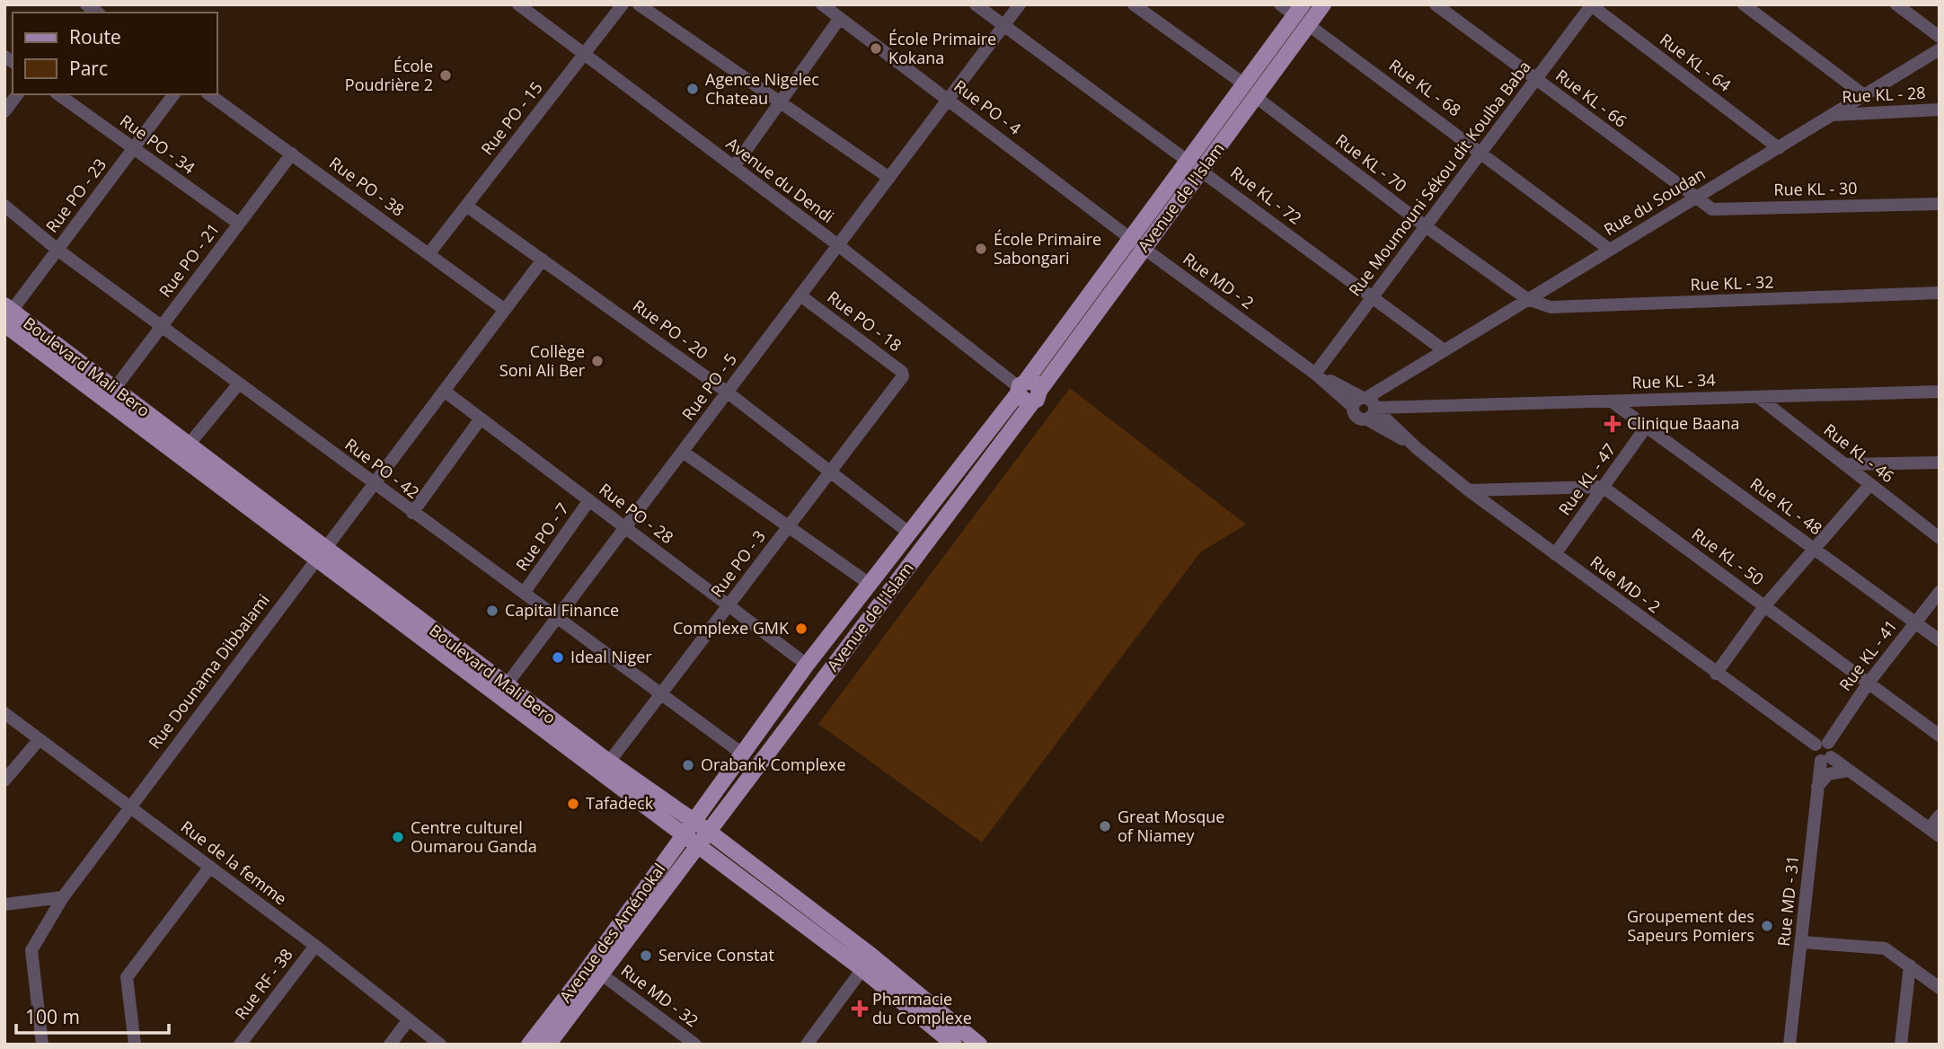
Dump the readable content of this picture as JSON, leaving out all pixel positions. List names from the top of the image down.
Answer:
{
  "streets": {
    "main road": ["Avenue de l'Islam", "Boulevard Mali Bero", "Avenue des Aménokal"],
    "street": [
      "Rue KL - 64",
      "Rue KL - 68",
      "Rue KL - 28",
      "Rue KL - 66",
      "Rue PO - 4",
      "Rue PO - 15",
      "Rue PO - 34",
      "Rue KL - 70",
      "Rue Moumouni Sékou dit Koulba Baba",
      "Avenue du Dendi",
      "Rue PO - 38",
      "Rue KL - 30",
      "Rue PO - 23",
      "Rue KL - 72",
      "Rue du Soudan",
      "Rue PO - 21",
      "Rue MD - 2",
      "Rue KL - 32",
      "Rue PO - 18",
      "Rue PO - 20",
      "Rue KL - 34",
      "Rue PO - 5",
      "Rue KL - 46",
      "Rue PO - 42",
      "Rue KL - 47",
      "Rue KL - 48",
      "Rue PO - 28",
      "Rue PO - 7",
      "Rue KL - 50",
      "Rue PO - 3",
      "Rue KL - 41",
      "Rue Dounama Dibbalami",
      "Rue de la femme",
      "Rue MD - 31",
      "Rue RF - 38",
      "Rue MD - 32"
    ]
  },
  "crossings": [
    ["Rue KL - 64", "Rue Moumouni Sékou dit Koulba Baba"],
    ["Rue KL - 64", "Rue du Soudan"],
    ["Rue KL - 68", "Rue Moumouni Sékou dit Koulba Baba"],
    ["Rue KL - 68", "Avenue de l'Islam"],
    ["Rue KL - 68", "Rue du Soudan"],
    ["Rue KL - 28", "Rue du Soudan"],
    ["Rue KL - 66", "Rue Moumouni Sékou dit Koulba Baba"],
    ["Rue KL - 66", "Rue KL - 30"],
    ["Rue KL - 66", "Rue du Soudan"],
    ["Rue PO - 4", "Avenue de l'Islam"],
    ["Rue PO - 4", "Rue MD - 2"],
    ["Rue PO - 4", "Rue PO - 5"],
    ["Rue PO - 15", "Avenue du Dendi"],
    ["Rue PO - 15", "Rue PO - 38"],
    ["Rue PO - 15", "Rue PO - 20"],
    ["Rue PO - 34", "Rue PO - 23"],
    ["Rue PO - 34", "Rue PO - 21"],
    ["Rue KL - 70", "Rue Moumouni Sékou dit Koulba Baba"],
    ["Rue KL - 70", "Avenue de l'Islam"],
    ["Rue KL - 70", "Rue du Soudan"],
    ["Rue KL - 70", "Rue KL - 32"],
    ["Rue Moumouni Sékou dit Koulba Baba", "Rue KL - 72"],
    ["Rue Moumouni Sékou dit Koulba Baba", "Rue MD - 2"],
    ["Avenue du Dendi", "Avenue de l'Islam"],
    ["Avenue du Dendi", "Rue PO - 5"],
    ["Rue PO - 38", "Rue PO - 21"],
    ["Rue PO - 38", "Rue Dounama Dibbalami"],
    ["Rue KL - 30", "Rue du Soudan"],
    ["Rue PO - 23", "Boulevard Mali Bero"],
    ["Rue PO - 23", "Rue PO - 42"],
    ["Rue KL - 72", "Avenue de l'Islam"],
    ["Rue KL - 72", "Rue du Soudan"],
    ["Rue KL - 72", "Rue PO - 5"],
    ["Avenue de l'Islam", "Rue MD - 2"],
    ["Avenue de l'Islam", "Rue PO - 20"],
    ["Avenue de l'Islam", "Boulevard Mali Bero"],
    ["Avenue de l'Islam", "Rue PO - 42"],
    ["Avenue de l'Islam", "Rue PO - 28"],
    ["Avenue de l'Islam", "Avenue des Aménokal"],
    ["Rue du Soudan", "Rue MD - 2"],
    ["Rue du Soudan", "Rue KL - 32"],
    ["Rue du Soudan", "Rue KL - 34"],
    ["Rue PO - 21", "Boulevard Mali Bero"],
    ["Rue PO - 21", "Rue PO - 42"],
    ["Rue MD - 2", "Rue KL - 34"],
    ["Rue MD - 2", "Rue KL - 47"],
    ["Rue MD - 2", "Rue KL - 41"],
    ["Rue PO - 18", "Rue PO - 5"],
    ["Rue PO - 18", "Rue PO - 3"],
    ["Rue PO - 20", "Rue PO - 5"],
    ["Rue PO - 20", "Rue PO - 3"],
    ["Rue PO - 20", "Rue Dounama Dibbalami"],
    ["Boulevard Mali Bero", "Rue PO - 5"],
    ["Boulevard Mali Bero", "Rue PO - 3"],
    ["Boulevard Mali Bero", "Rue Dounama Dibbalami"],
    ["Boulevard Mali Bero", "Avenue des Aménokal"],
    ["Rue KL - 34", "Rue KL - 46"],
    ["Rue KL - 34", "Rue KL - 48"],
    ["Rue PO - 5", "Rue PO - 42"],
    ["Rue PO - 5", "Rue PO - 28"],
    ["Rue PO - 42", "Rue PO - 7"],
    ["Rue PO - 42", "Rue PO - 3"],
    ["Rue PO - 42", "Rue Dounama Dibbalami"],
    ["Rue KL - 47", "Rue KL - 48"],
    ["Rue KL - 47", "Rue KL - 50"],
    ["Rue KL - 48", "Rue KL - 41"],
    ["Rue PO - 28", "Rue PO - 7"],
    ["Rue PO - 28", "Rue PO - 3"],
    ["Rue PO - 28", "Rue Dounama Dibbalami"],
    ["Rue KL - 50", "Rue KL - 41"],
    ["Rue Dounama Dibbalami", "Rue de la femme"],
    ["Rue de la femme", "Rue RF - 38"],
    ["Avenue des Aménokal", "Rue MD - 32"]
  ],
  "places": {
    "other": [
      "École Primaire Kokana",
      "École Poudrière 2",
      "Agence Nigelec Chateau",
      "École Primaire Sabongari",
      "Collège Soni Ali Ber",
      "Capital Finance",
      "Complexe GMK",
      "Ideal Niger",
      "Orabank Complexe",
      "Tafadeck",
      "Great Mosque of Niamey",
      "Centre culturel Oumarou Ganda",
      "Groupement des Sapeurs Pomiers",
      "Service Constat"
    ],
    "health": ["Clinique Baana", "Pharmacie du Complexe"]
  },
  "legend": ["Route", "Parc"],
  "scale_bar": "100 m"
}
